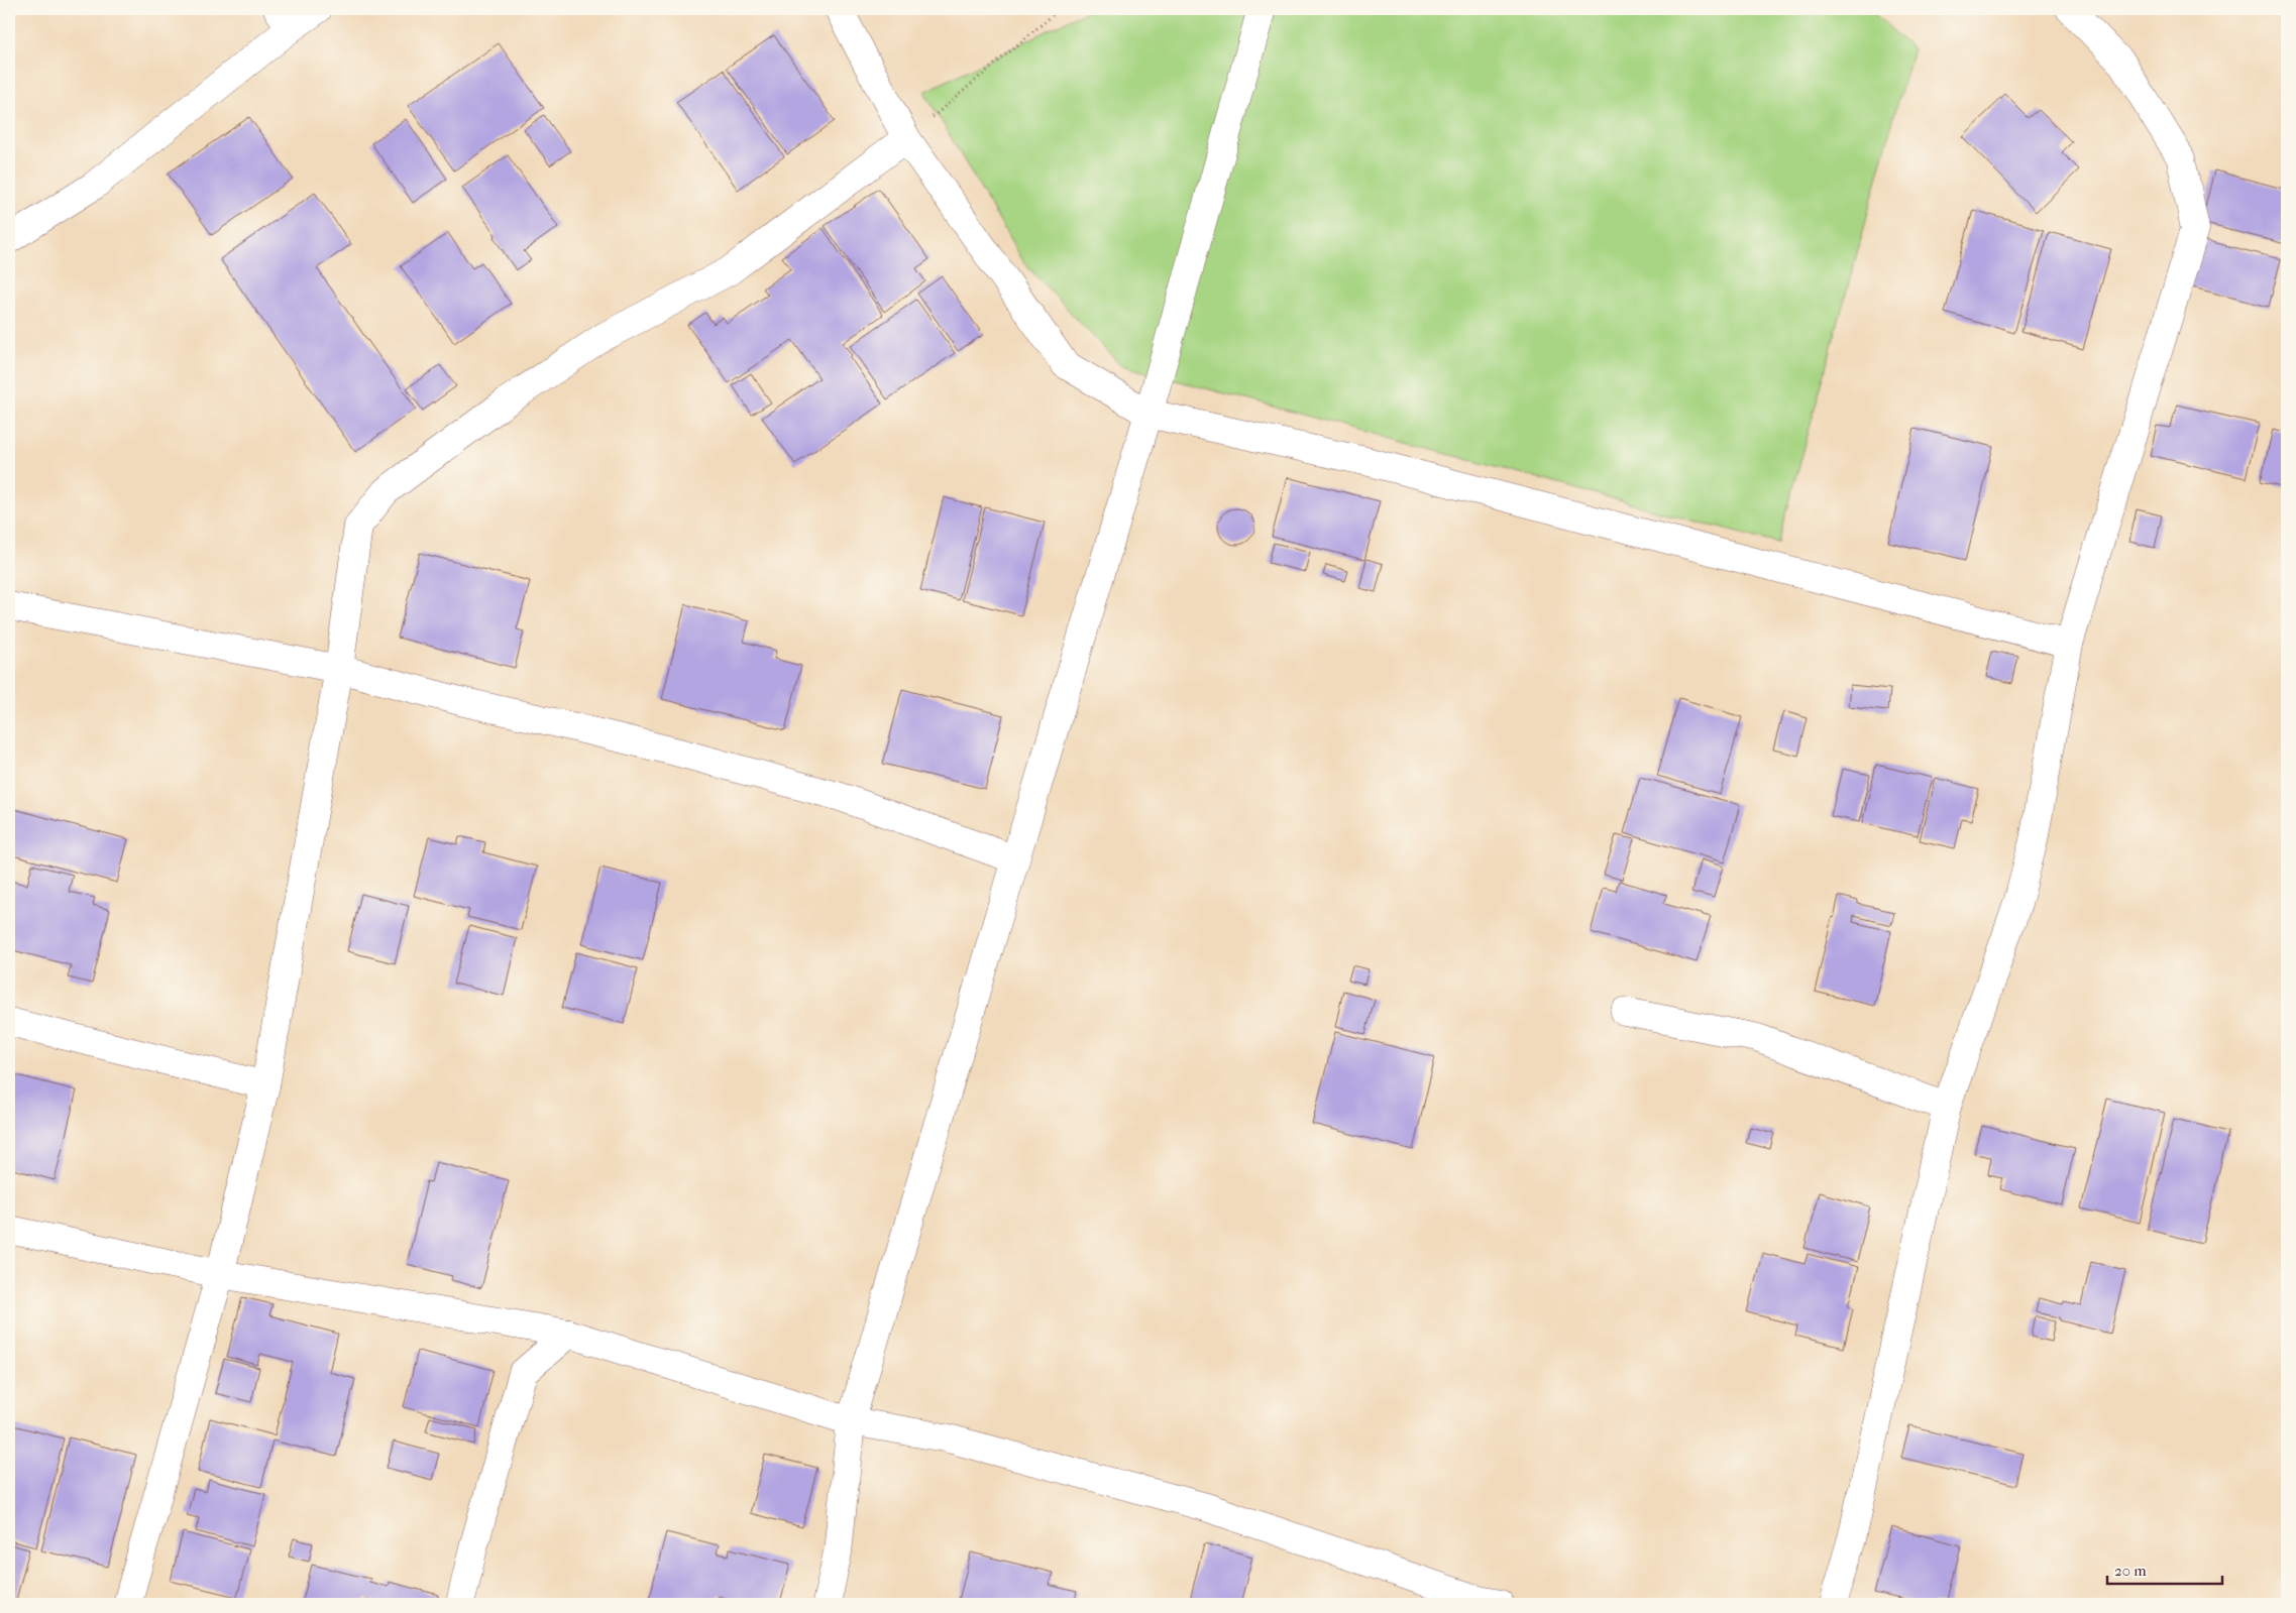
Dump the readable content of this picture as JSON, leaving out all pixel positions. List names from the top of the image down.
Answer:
{
  "scale_bar": "20 m"
}
